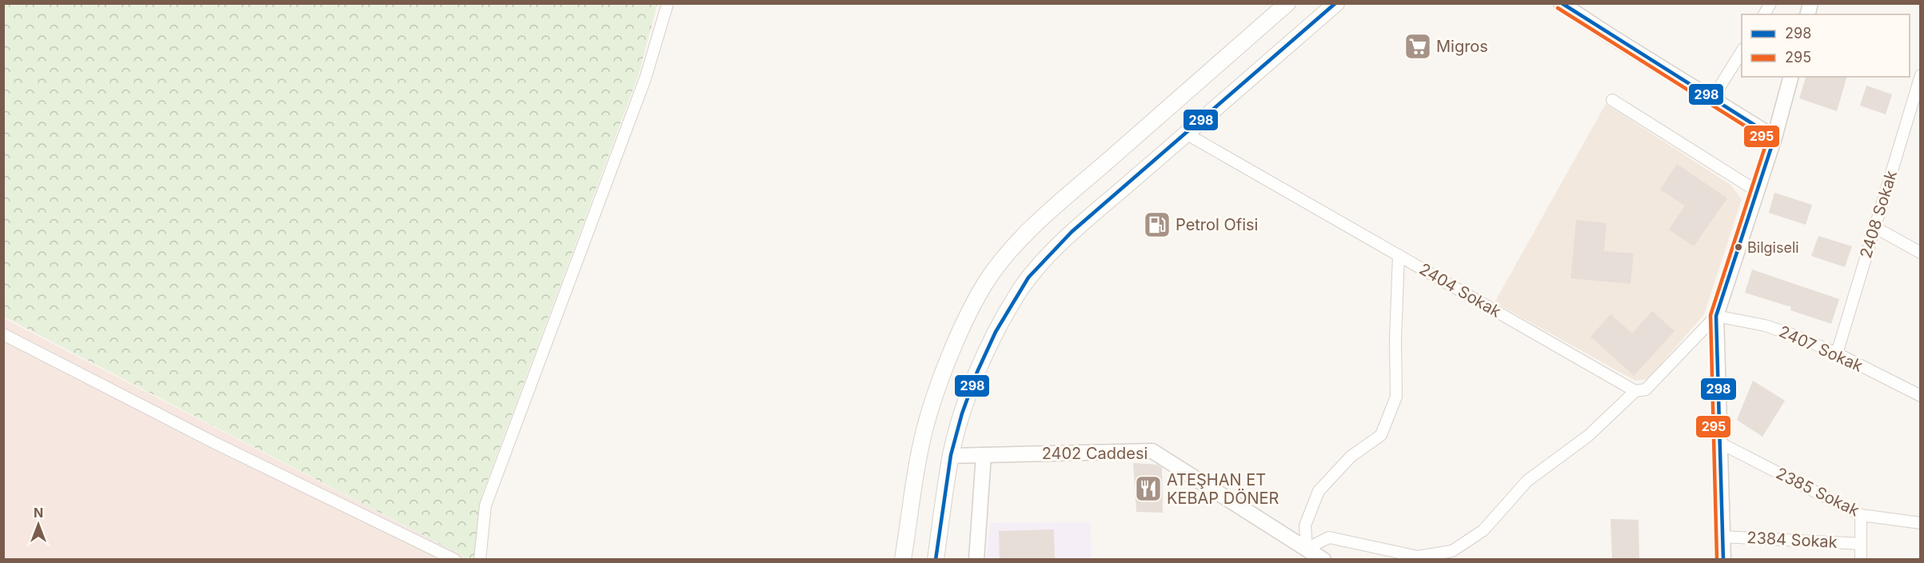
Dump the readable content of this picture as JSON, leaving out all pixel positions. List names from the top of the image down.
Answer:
{
  "streets": {
    "street": [
      "2408 Sokak",
      "2404 Sokak",
      "2407 Sokak",
      "2402 Caddesi",
      "2385 Sokak",
      "2384 Sokak"
    ]
  },
  "crossings": [
    ["2408 Sokak", "2407 Sokak"]
  ],
  "places": {
    "supermarket": ["Migros"],
    "fuel station": ["Petrol Ofisi"],
    "other": ["Bilgiseli"],
    "restaurant": ["ATEŞHAN ET KEBAP DÖNER"]
  },
  "lines": ["transit line 298", "transit line 295"],
  "legend": ["298", "295"],
  "north": "top"
}
